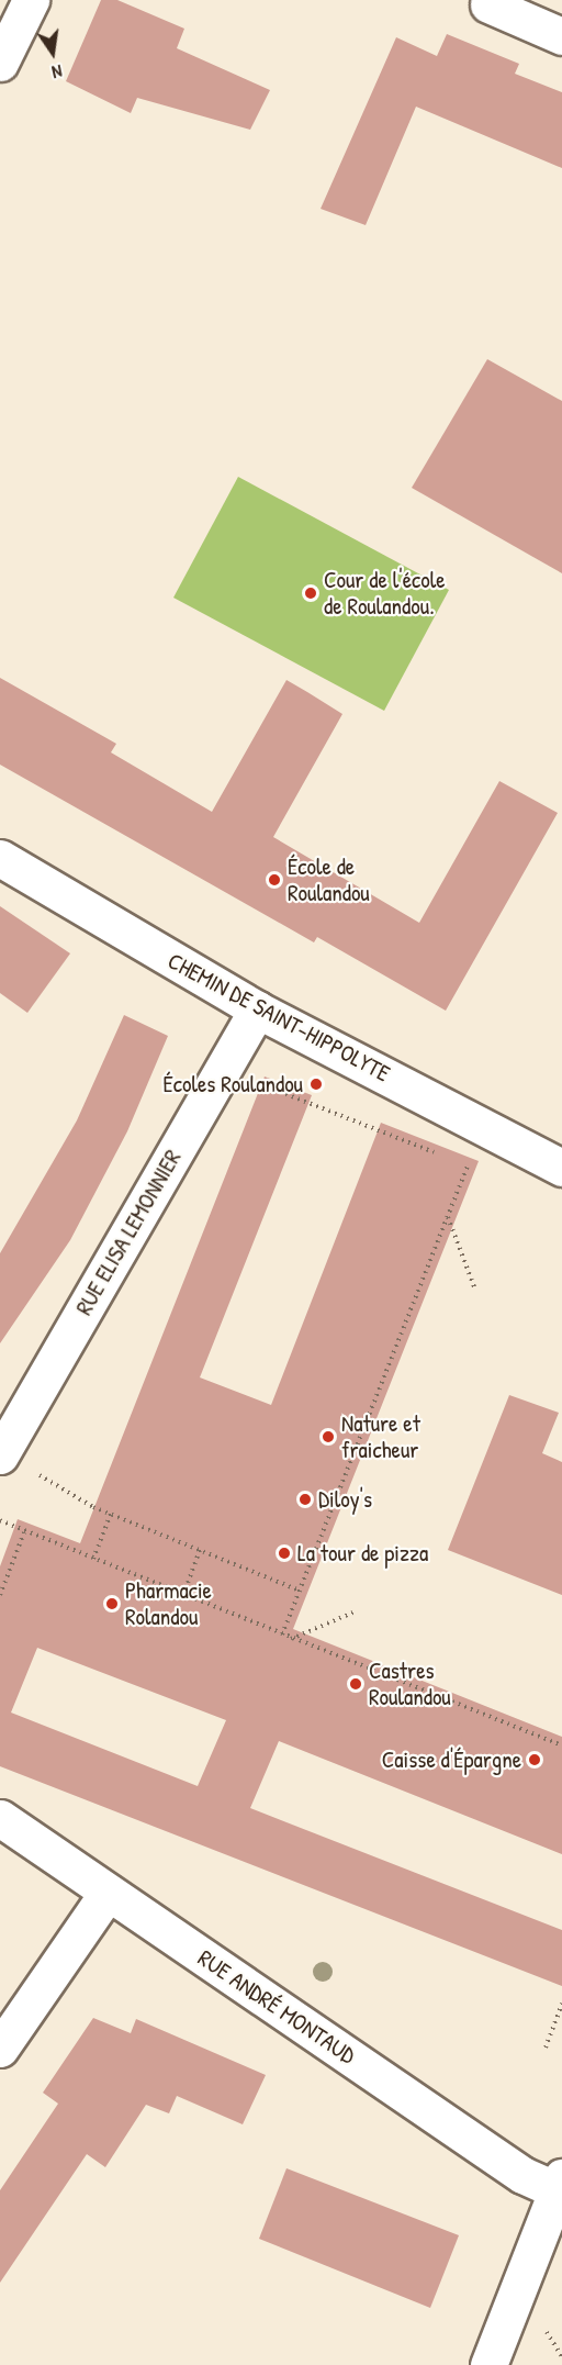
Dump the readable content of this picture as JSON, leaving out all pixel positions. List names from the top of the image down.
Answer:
{
  "streets": {
    "street": ["CHEMIN DE SAINT-HIPPOLYTE", "RUE ELISA LEMONNIER", "RUE ANDRÉ MONTAUD"]
  },
  "crossings": [
    ["CHEMIN DE SAINT-HIPPOLYTE", "RUE ELISA LEMONNIER"]
  ],
  "places": [
    "Cour de l'école de Roulandou.",
    "École de Roulandou",
    "Écoles Roulandou",
    "Nature et fraicheur",
    "Diloy's",
    "La tour de pizza",
    "Pharmacie Rolandou",
    "Castres Roulandou",
    "Caisse d'Épargne"
  ],
  "north": "bottom"
}
